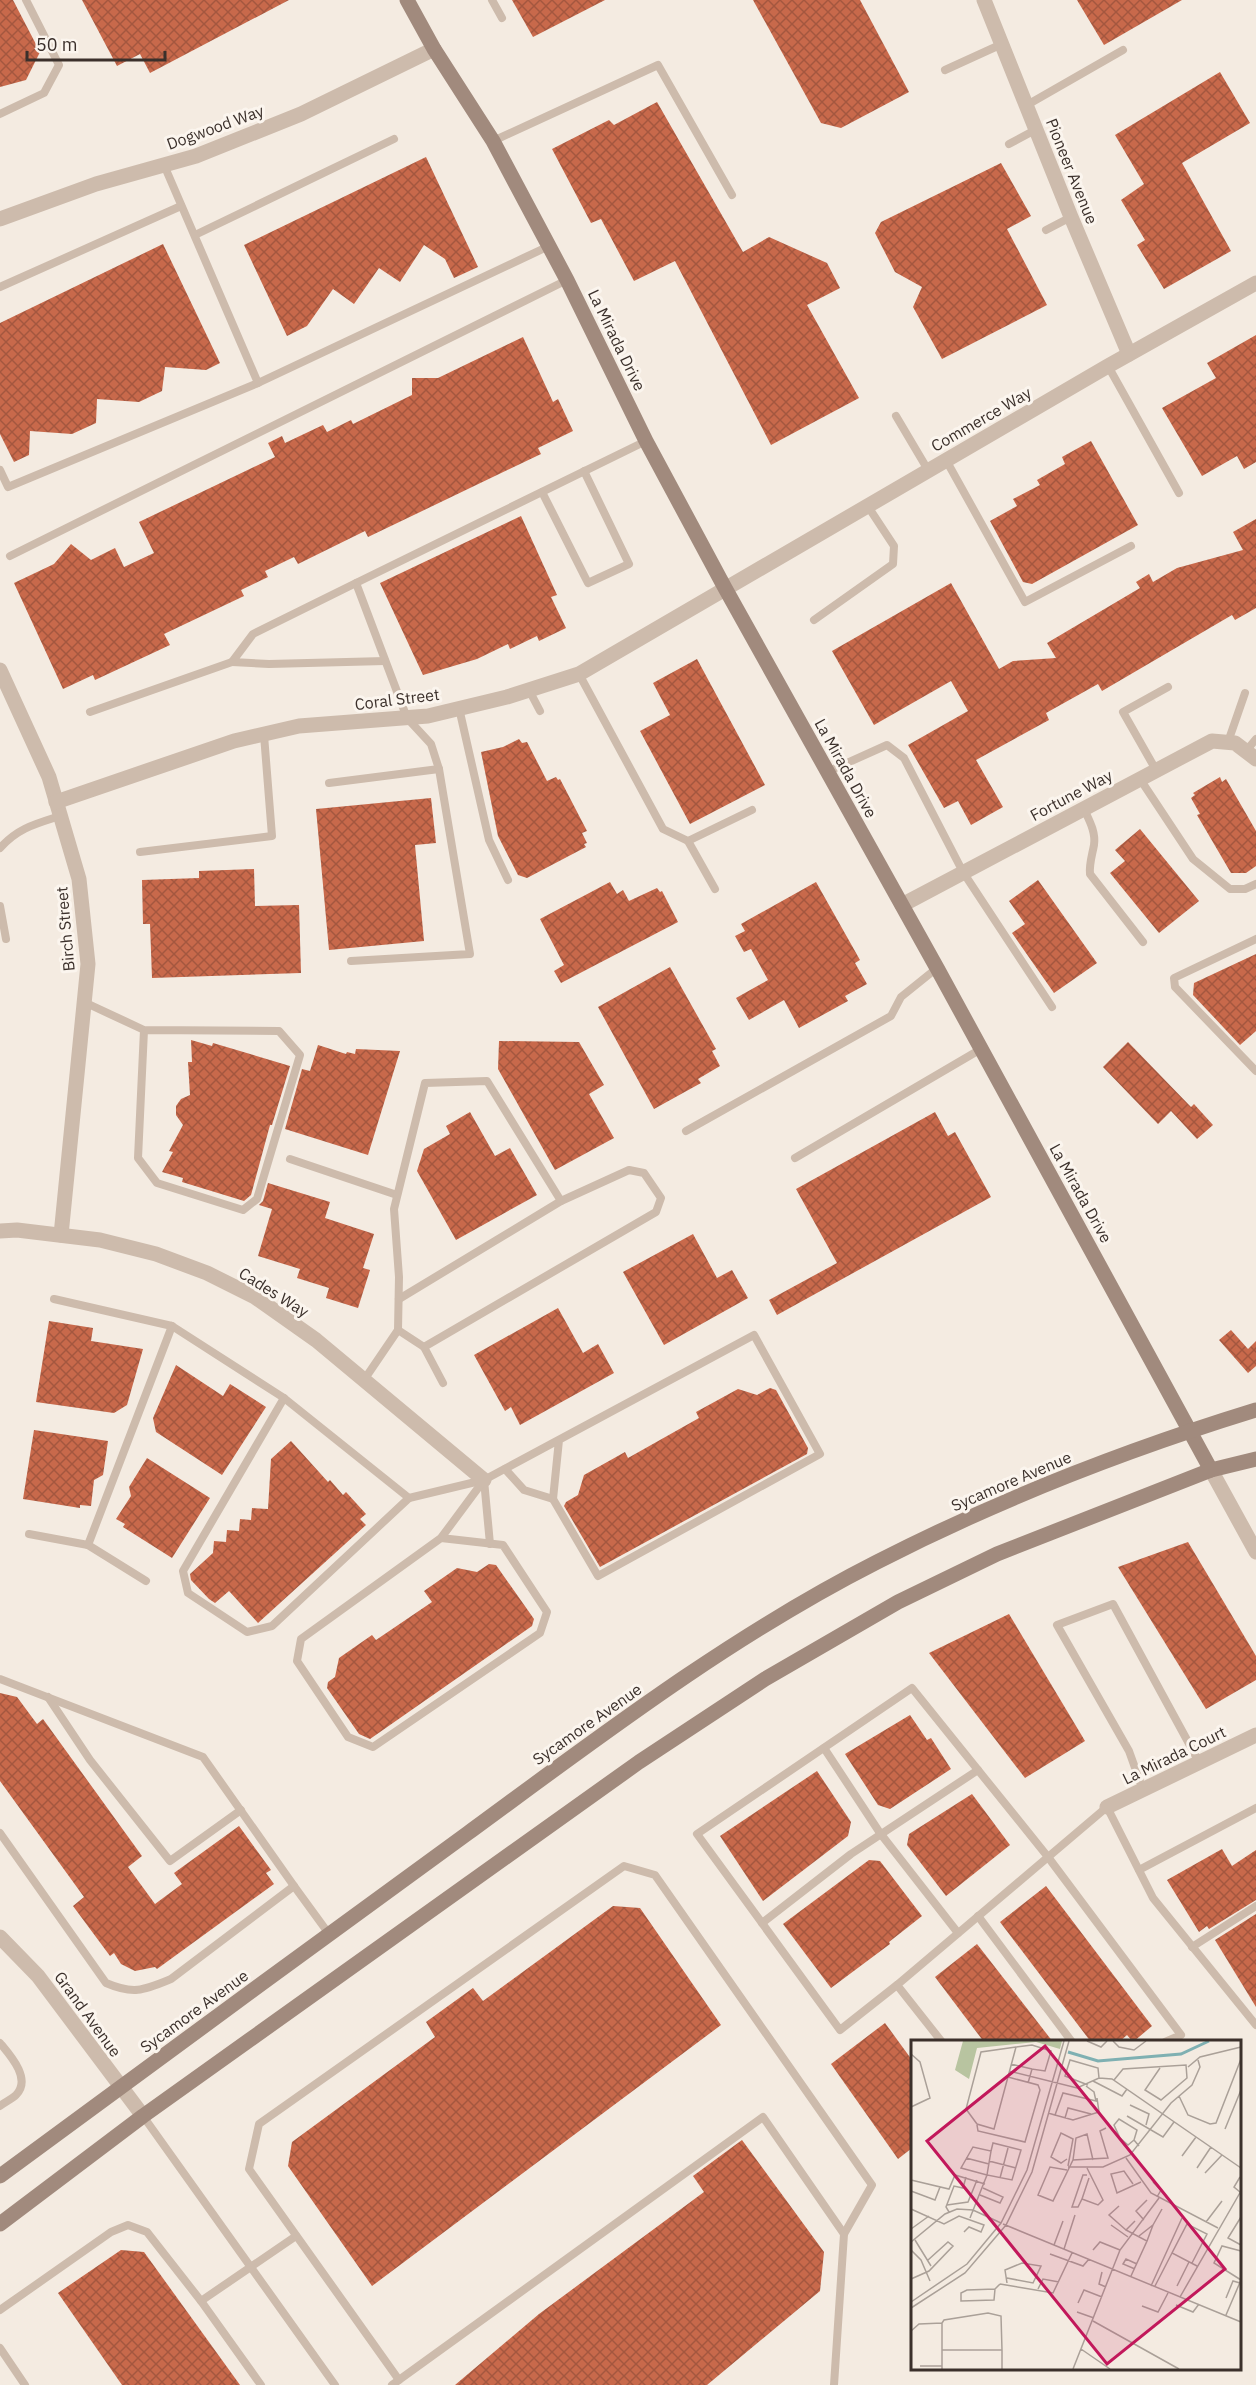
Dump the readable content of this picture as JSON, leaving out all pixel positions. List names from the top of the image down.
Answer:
{
  "streets": {
    "main road": ["La Mirada Drive", "Sycamore Avenue"],
    "street": [
      "Dogwood Way",
      "Pioneer Avenue",
      "Commerce Way",
      "Coral Street",
      "Fortune Way",
      "Birch Street",
      "Cades Way",
      "La Mirada Court",
      "Grand Avenue"
    ]
  },
  "crossings": [
    ["Dogwood Way", "La Mirada Drive"],
    ["Pioneer Avenue", "Commerce Way"],
    ["La Mirada Drive", "Commerce Way"],
    ["La Mirada Drive", "Coral Street"],
    ["La Mirada Drive", "Fortune Way"],
    ["La Mirada Drive", "Sycamore Avenue"],
    ["Commerce Way", "Coral Street"],
    ["Coral Street", "Birch Street"],
    ["Birch Street", "Cades Way"],
    ["Sycamore Avenue", "Grand Avenue"]
  ],
  "scale_bar": "50 m"
}
